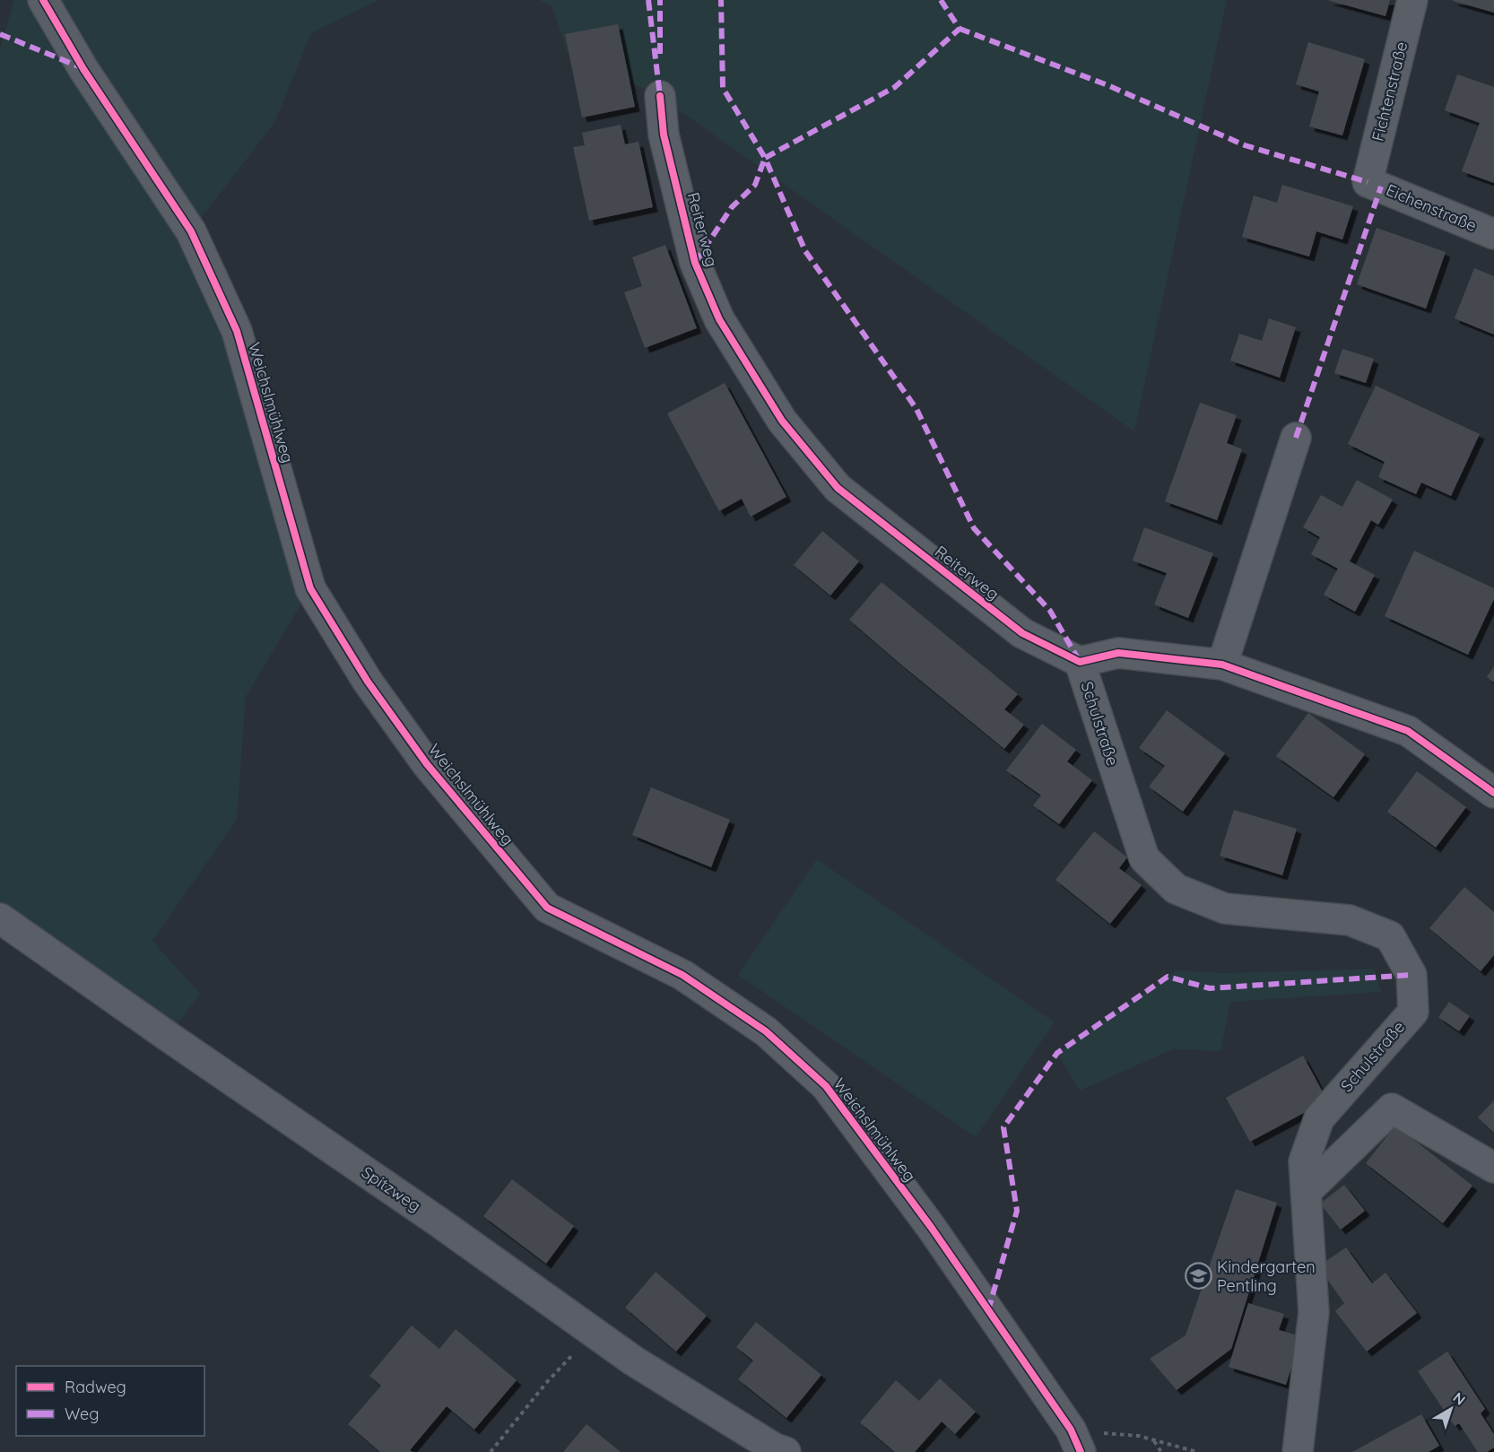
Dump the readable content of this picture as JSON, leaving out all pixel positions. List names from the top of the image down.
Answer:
{
  "streets": {
    "street": [
      "Fichtenstraße",
      "Eichenstraße",
      "Reiterweg",
      "Weichslmühlweg",
      "Schulstraße",
      "Spitzweg"
    ]
  },
  "crossings": [
    ["Fichtenstraße", "Eichenstraße"],
    ["Reiterweg", "Schulstraße"]
  ],
  "places": {
    "school or university": ["Kindergarten Pentling"]
  },
  "legend": ["Radweg", "Weg"],
  "north": "top right"
}
